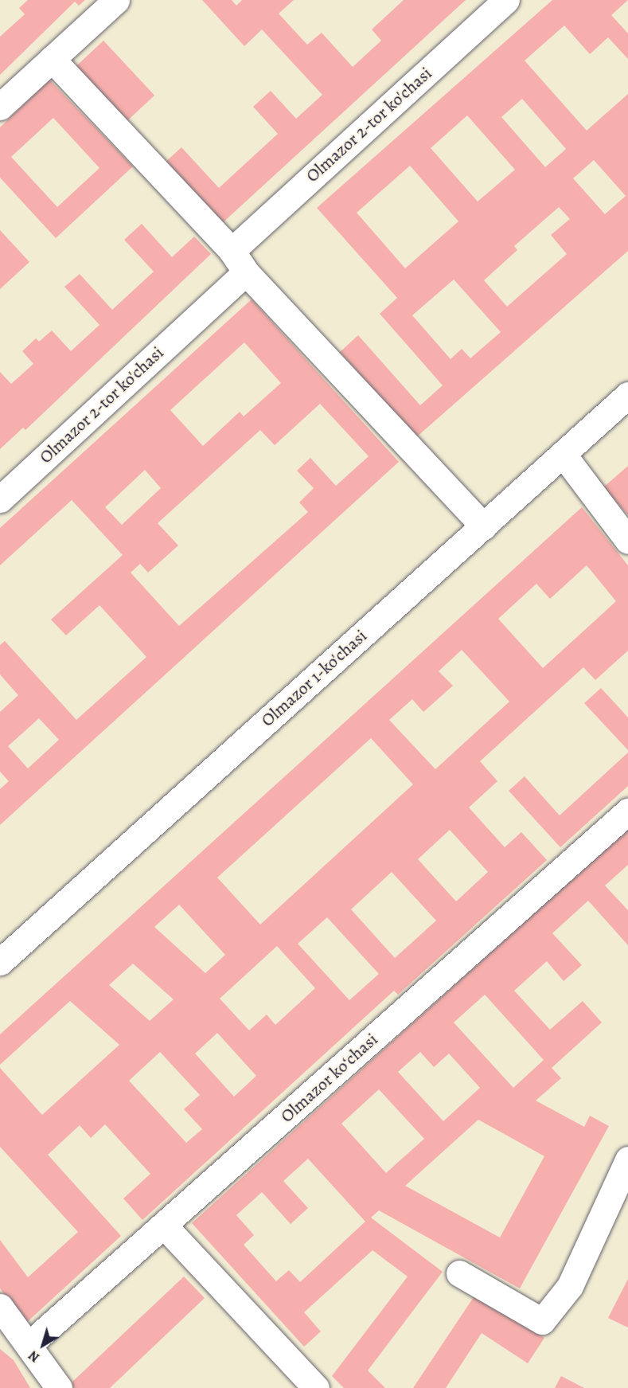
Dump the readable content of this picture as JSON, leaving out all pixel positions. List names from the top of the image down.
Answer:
{
  "streets": {
    "street": ["Olmazor 2-tor ko'chasi", "Olmazor 1-ko'chasi", "Olmazor koʻchasi"]
  },
  "north": "bottom left"
}
